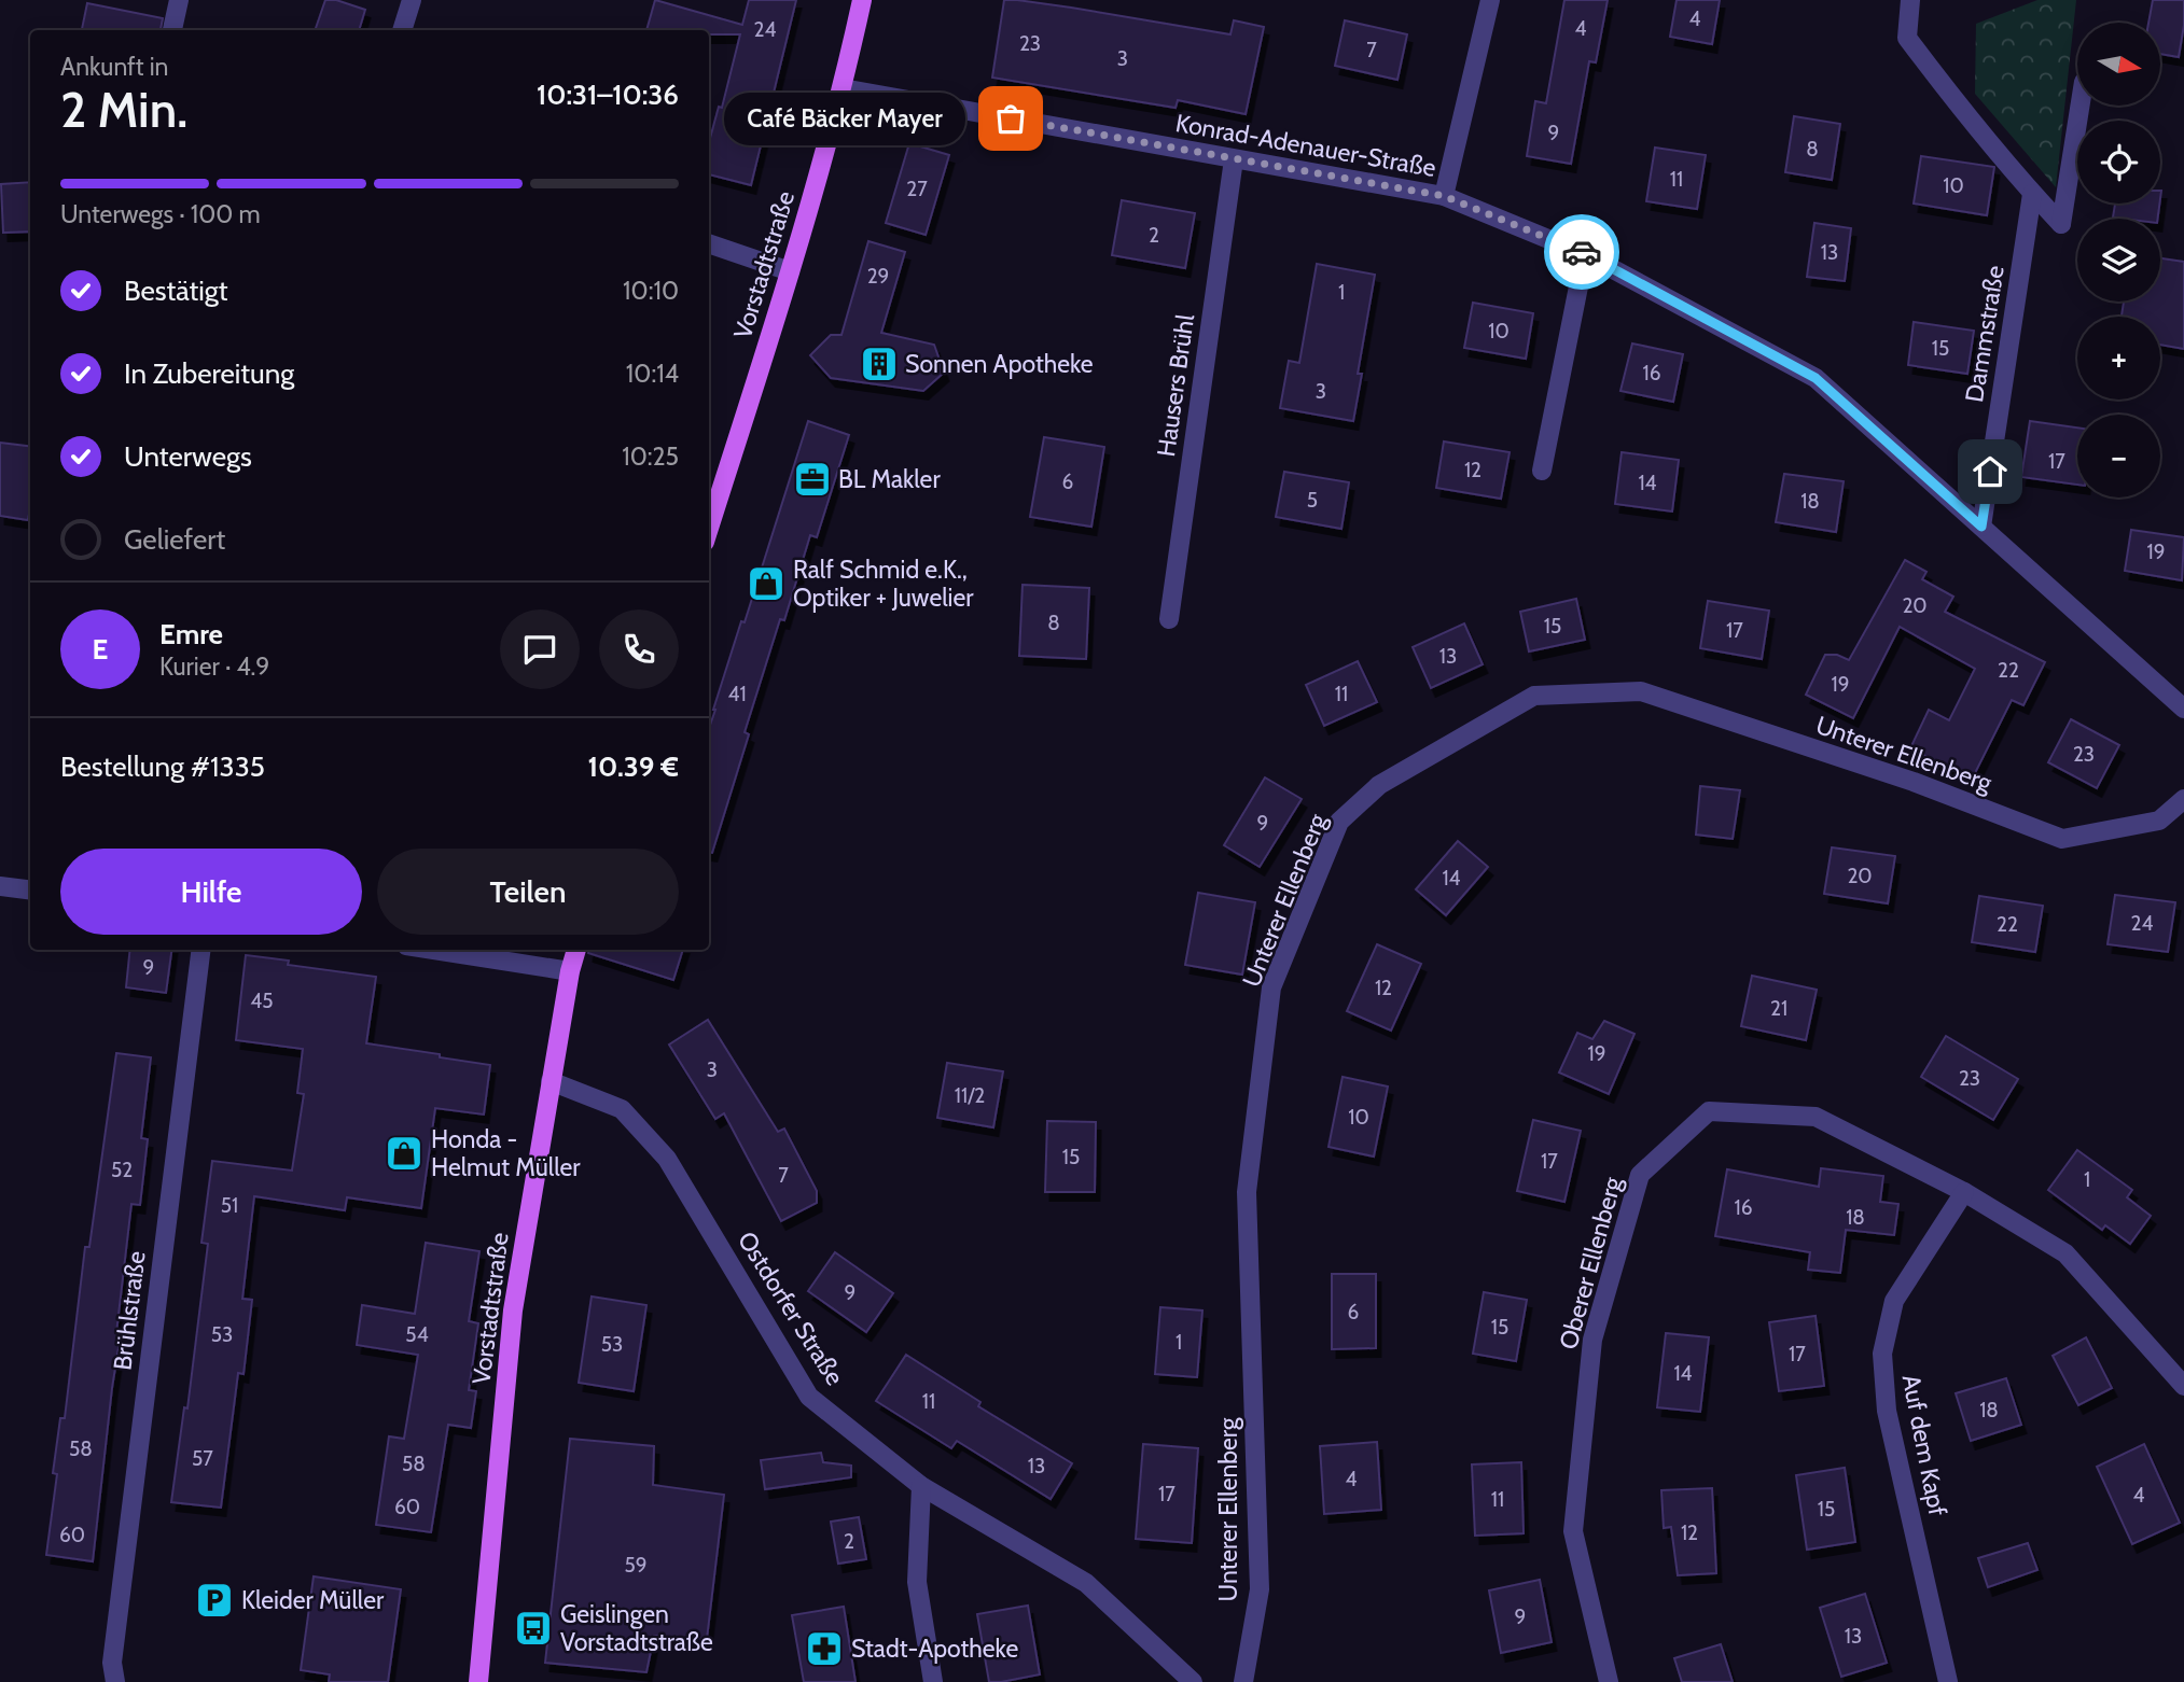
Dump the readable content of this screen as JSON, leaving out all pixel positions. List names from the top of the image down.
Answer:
{
  "streets": {
    "main road": ["Vorstadtstraße"],
    "street": [
      "Konrad-Adenauer-Straße",
      "Dammstraße",
      "Hausers Brühl",
      "Unterer Ellenberg",
      "Oberer Ellenberg",
      "Ostdorfer Straße",
      "Brühlstraße",
      "Auf dem Kapf"
    ]
  },
  "crossings": [
    ["Konrad-Adenauer-Straße", "Vorstadtstraße"],
    ["Konrad-Adenauer-Straße", "Dammstraße"],
    ["Konrad-Adenauer-Straße", "Hausers Brühl"],
    ["Vorstadtstraße", "Ostdorfer Straße"],
    ["Oberer Ellenberg", "Auf dem Kapf"]
  ],
  "places": {
    "other": ["Café Bäcker Mayer"],
    "building": ["Sonnen Apotheke"],
    "office": ["BL Makler"],
    "shop": ["Ralf Schmid e.K., Optiker + Juwelier", "Honda - Helmut Müller"],
    "parking": ["Kleider Müller"],
    "bus stop": ["Geislingen Vorstadtstraße"],
    "pharmacy": ["Stadt-Apotheke"]
  },
  "house_numbers": [
    "4",
    "4",
    "24",
    "23",
    "7",
    "3",
    "9",
    "8",
    "11",
    "10",
    "27",
    "2",
    "13",
    "29",
    "1",
    "10",
    "15",
    "16",
    "3",
    "17",
    "12",
    "6",
    "14",
    "5",
    "18",
    "19",
    "20",
    "8",
    "15",
    "17",
    "13",
    "22",
    "19",
    "41",
    "11",
    "23",
    "9",
    "20",
    "14",
    "24",
    "22",
    "9",
    "12",
    "45",
    "21",
    "19",
    "3",
    "23",
    "11/2",
    "10",
    "15",
    "17",
    "52",
    "7",
    "1",
    "51",
    "16",
    "18",
    "9",
    "6",
    "15",
    "53",
    "54",
    "1",
    "53",
    "17",
    "14",
    "11",
    "18",
    "58",
    "57",
    "58",
    "13",
    "4",
    "17",
    "4",
    "11",
    "60",
    "15",
    "12",
    "60",
    "2",
    "59",
    "9",
    "13"
  ],
  "north": "right",
  "page": {
    "map_buttons": ["+", "−"],
    "heading": ["2 Min.", "Ankunft in", "10:31–10:36"],
    "panel": [
      "Emre",
      "Kurier · 4.9",
      "Bestellung #1335",
      "10.39 €"
    ],
    "bubble": "Café Bäcker Mayer",
    "bar": "Unterwegs · 100 m",
    "list": [
      ["Bestätigt", "10:10"],
      ["In Zubereitung", "10:14"],
      ["Unterwegs", "10:25"],
      "Geliefert"
    ],
    "round": "E",
    "buttons": ["Hilfe", "Teilen"]
  }
}
